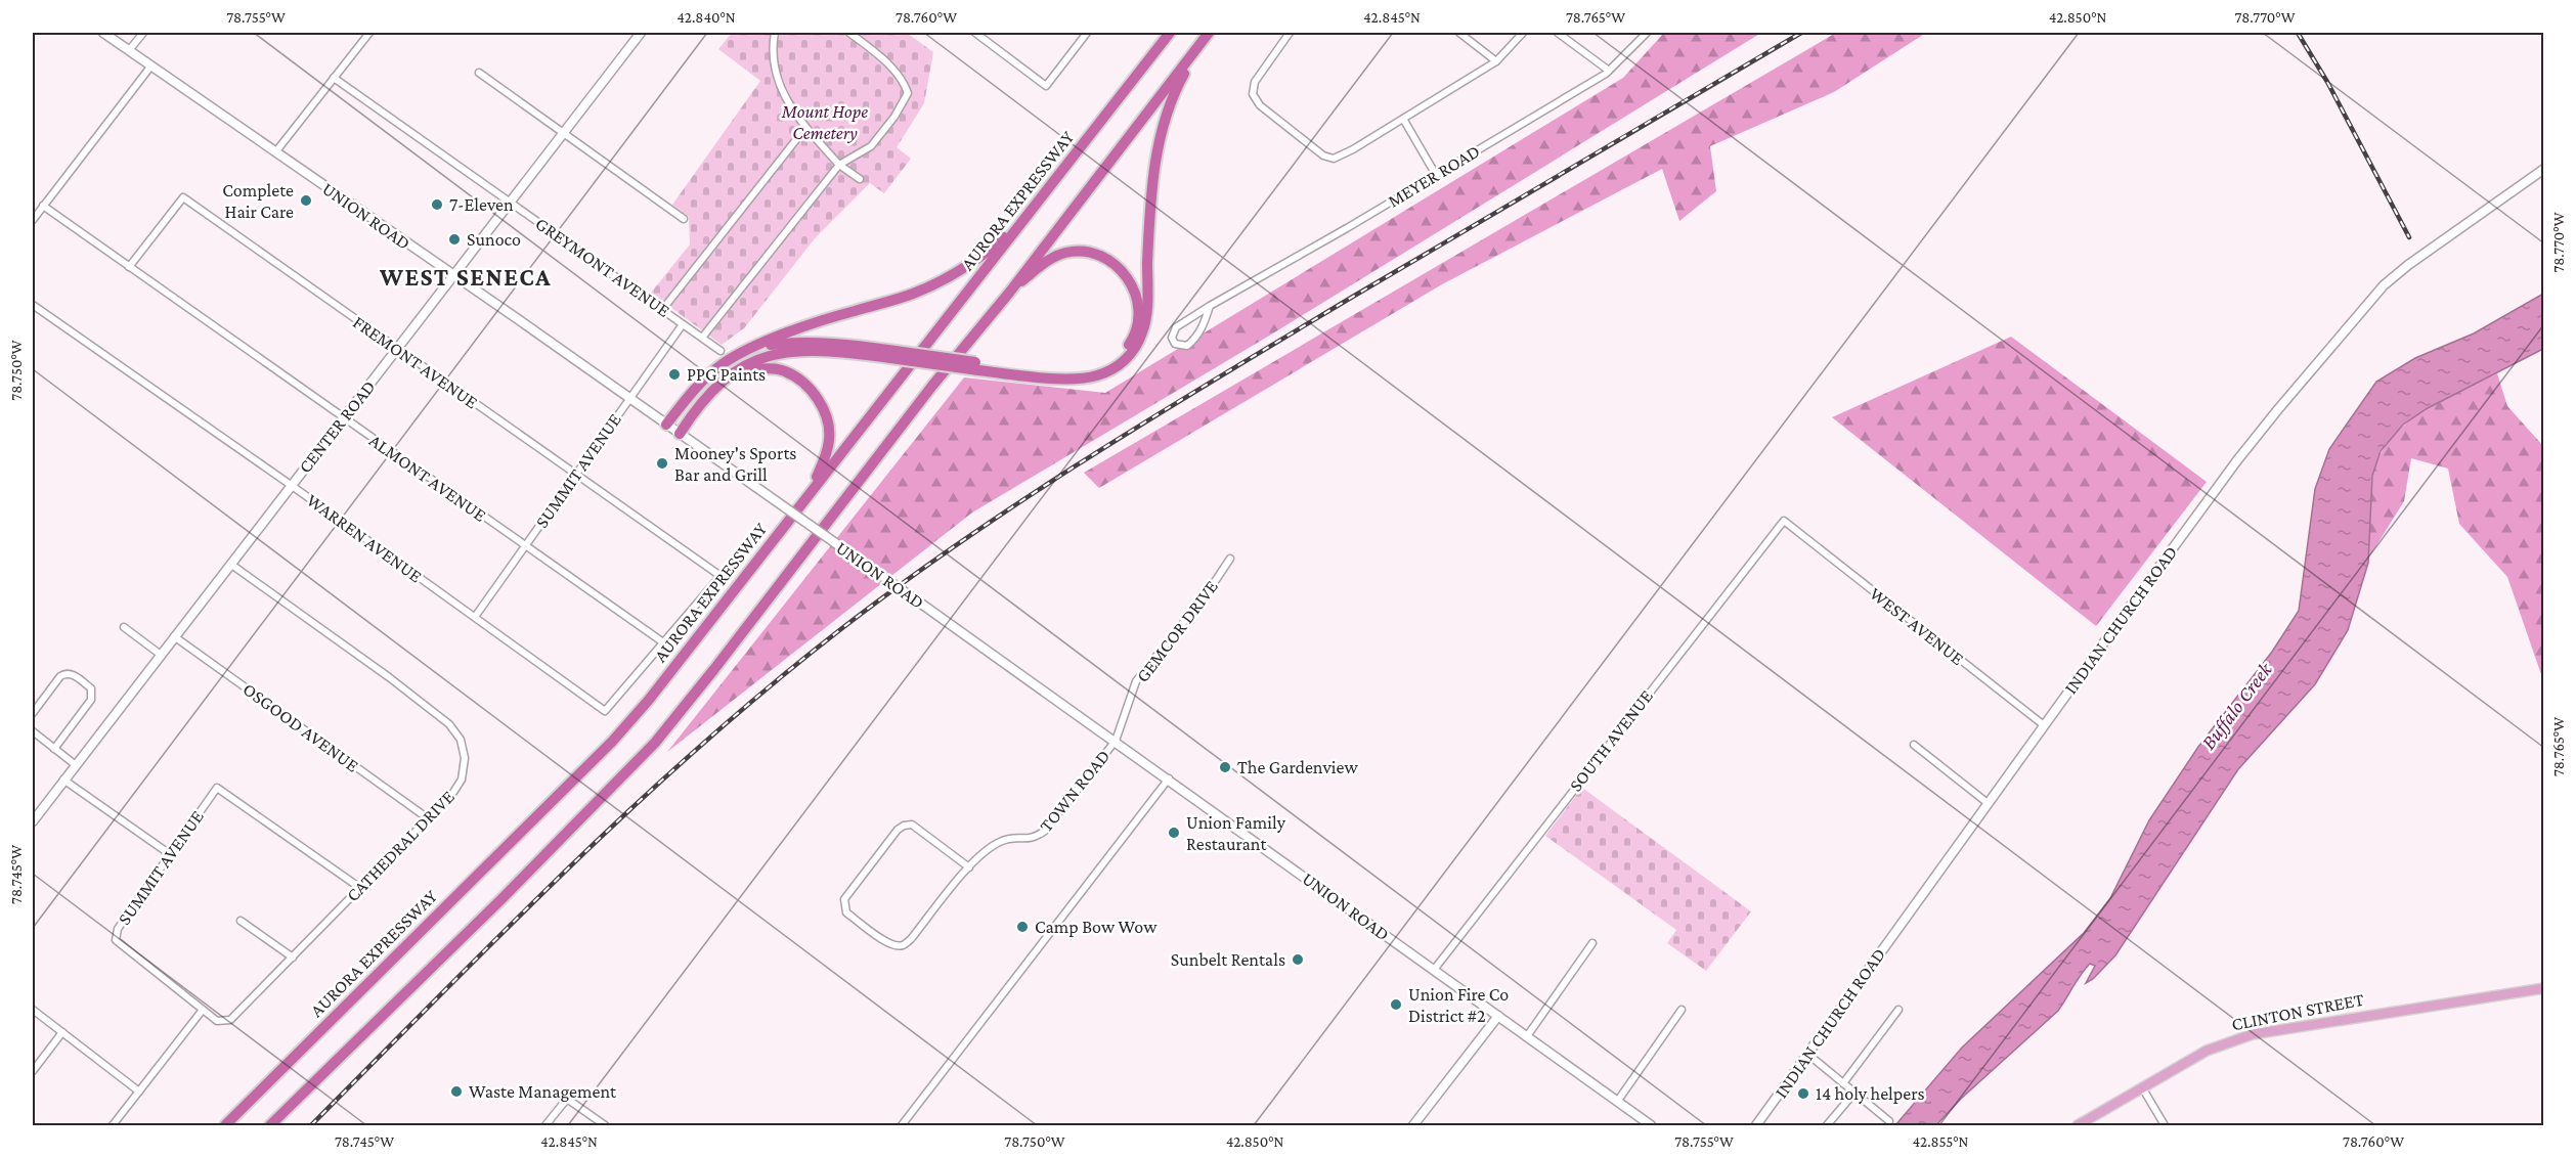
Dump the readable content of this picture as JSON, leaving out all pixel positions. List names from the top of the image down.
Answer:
{
  "streets": {
    "highway": ["AURORA EXPRESSWAY"],
    "main road": [
      "UNION ROAD",
      "CENTER ROAD",
      "INDIAN CHURCH ROAD",
      "CLINTON STREET"
    ],
    "street": [
      "MEYER ROAD",
      "GREYMONT AVENUE",
      "FREMONT AVENUE",
      "SUMMIT AVENUE",
      "ALMONT AVENUE",
      "WARREN AVENUE",
      "WEST AVENUE",
      "GEMCOR DRIVE",
      "OSGOOD AVENUE",
      "SOUTH AVENUE",
      "TOWN ROAD",
      "CATHEDRAL DRIVE"
    ]
  },
  "crossings": [
    ["UNION ROAD", "CENTER ROAD"],
    ["UNION ROAD", "SUMMIT AVENUE"],
    ["UNION ROAD", "GEMCOR DRIVE"],
    ["UNION ROAD", "SOUTH AVENUE"],
    ["UNION ROAD", "TOWN ROAD"],
    ["GREYMONT AVENUE", "CENTER ROAD"],
    ["GREYMONT AVENUE", "SUMMIT AVENUE"],
    ["FREMONT AVENUE", "CENTER ROAD"],
    ["FREMONT AVENUE", "SUMMIT AVENUE"],
    ["FREMONT AVENUE", "ALMONT AVENUE"],
    ["FREMONT AVENUE", "WARREN AVENUE"],
    ["CENTER ROAD", "ALMONT AVENUE"],
    ["CENTER ROAD", "WARREN AVENUE"],
    ["CENTER ROAD", "OSGOOD AVENUE"],
    ["CENTER ROAD", "CATHEDRAL DRIVE"],
    ["SUMMIT AVENUE", "ALMONT AVENUE"],
    ["SUMMIT AVENUE", "WARREN AVENUE"],
    ["SUMMIT AVENUE", "CATHEDRAL DRIVE"],
    ["ALMONT AVENUE", "WARREN AVENUE"],
    ["INDIAN CHURCH ROAD", "WEST AVENUE"],
    ["WEST AVENUE", "SOUTH AVENUE"],
    ["GEMCOR DRIVE", "TOWN ROAD"],
    ["OSGOOD AVENUE", "CATHEDRAL DRIVE"]
  ],
  "districts": ["WEST SENECA"],
  "water": ["Buffalo Creek"],
  "parks": ["Mount Hope Cemetery"],
  "places": [
    "Complete Hair Care",
    "7-Eleven",
    "Sunoco",
    "PPG Paints",
    "Mooney's Sports Bar and Grill",
    "The Gardenview",
    "Union Family Restaurant",
    "Camp Bow Wow",
    "Sunbelt Rentals",
    "Union Fire Co District #2",
    "Waste Management",
    "14 holy helpers"
  ],
  "coordinates": [
    "78.755°W",
    "42.840°N",
    "78.760°W",
    "42.845°N",
    "78.765°W",
    "42.850°N",
    "78.770°W",
    "78.750°W",
    "78.745°W",
    "42.855°N"
  ]
}
